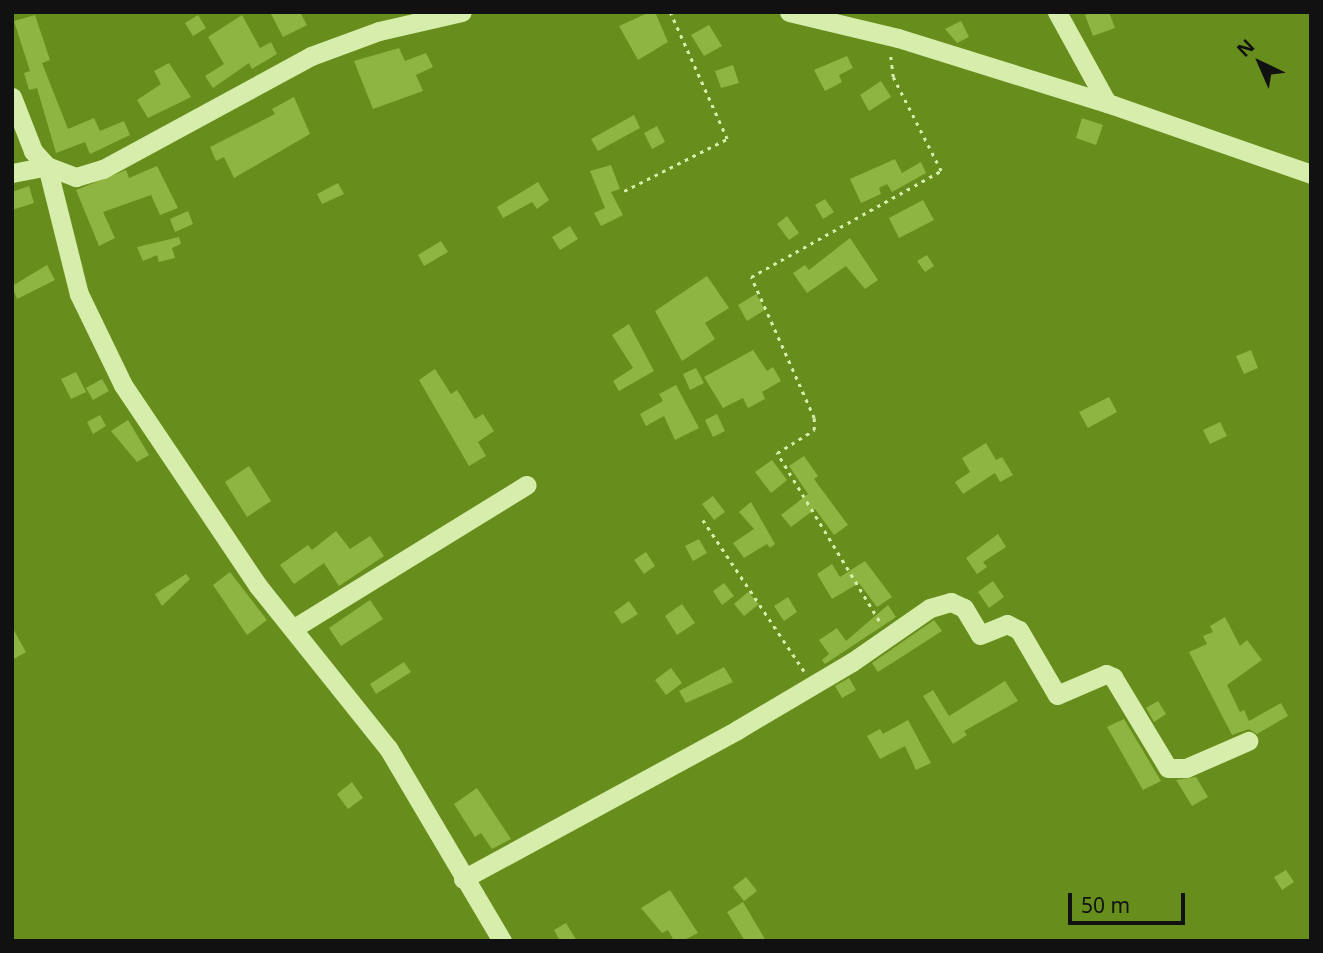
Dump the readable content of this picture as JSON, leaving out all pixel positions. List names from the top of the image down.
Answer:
{
  "scale_bar": "50 m",
  "north": "top left"
}
